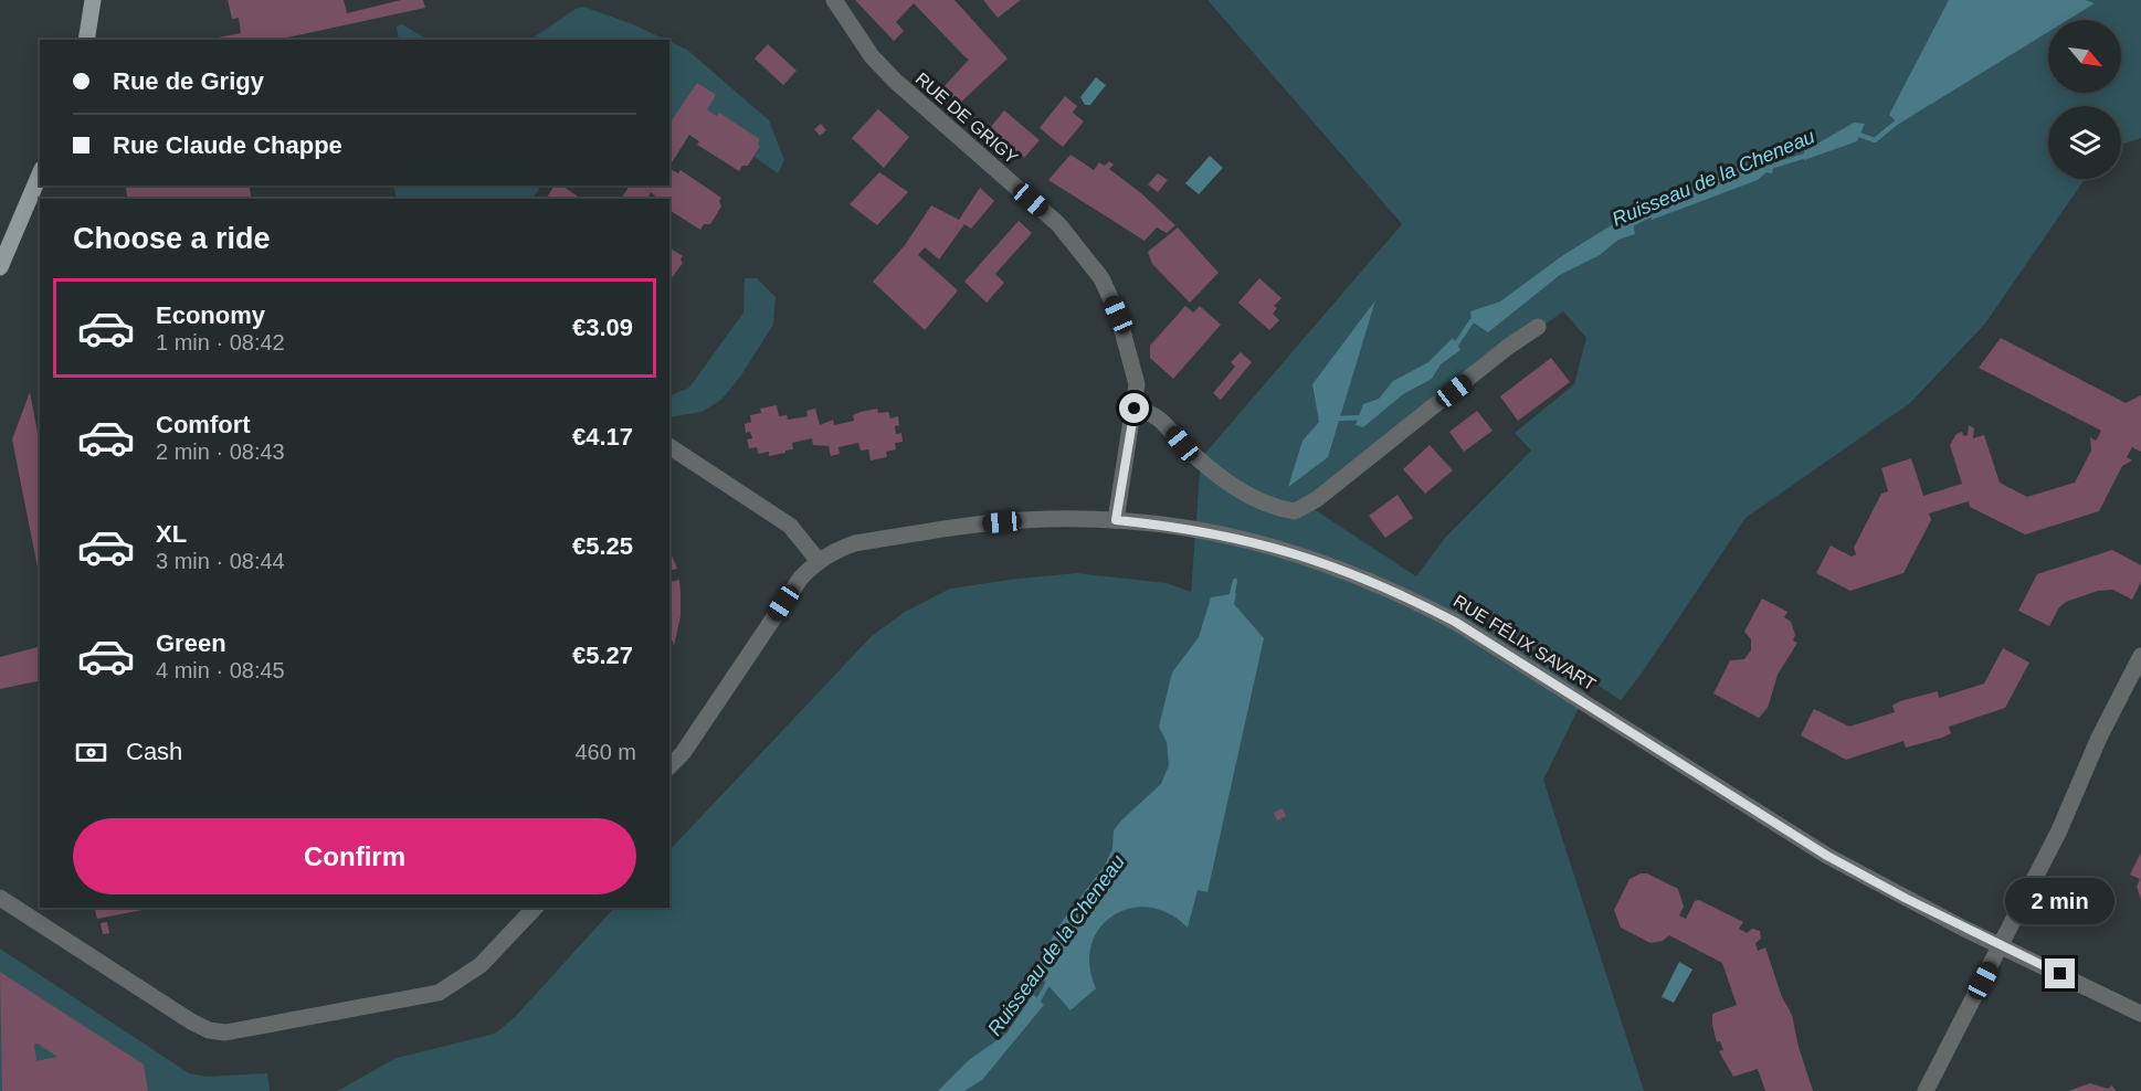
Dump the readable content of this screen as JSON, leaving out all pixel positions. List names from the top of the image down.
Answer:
{
  "streets": {
    "street": ["RUE DE GRIGY", "RUE FÉLIX SAVART"]
  },
  "crossings": [
    ["RUE DE GRIGY", "RUE FÉLIX SAVART"]
  ],
  "water": ["Ruisseau de la Cheneau"],
  "north": "bottom right",
  "page": {
    "banner": ["Rue de Grigy", "Rue Claude Chappe"],
    "heading": "Choose a ride",
    "list": [
      {
        "name": "Economy",
        "note": "1 min · 08:42",
        "value": "€3.09"
      },
      {
        "name": "Comfort",
        "note": "2 min · 08:43",
        "value": "€4.17"
      },
      {
        "name": "XL",
        "note": "3 min · 08:44",
        "value": "€5.25"
      },
      {
        "name": "Green",
        "note": "4 min · 08:45",
        "value": "€5.27"
      }
    ],
    "pay": ["Cash", "460 m"],
    "buttons": "Confirm",
    "bubble": "2 min"
  }
}
